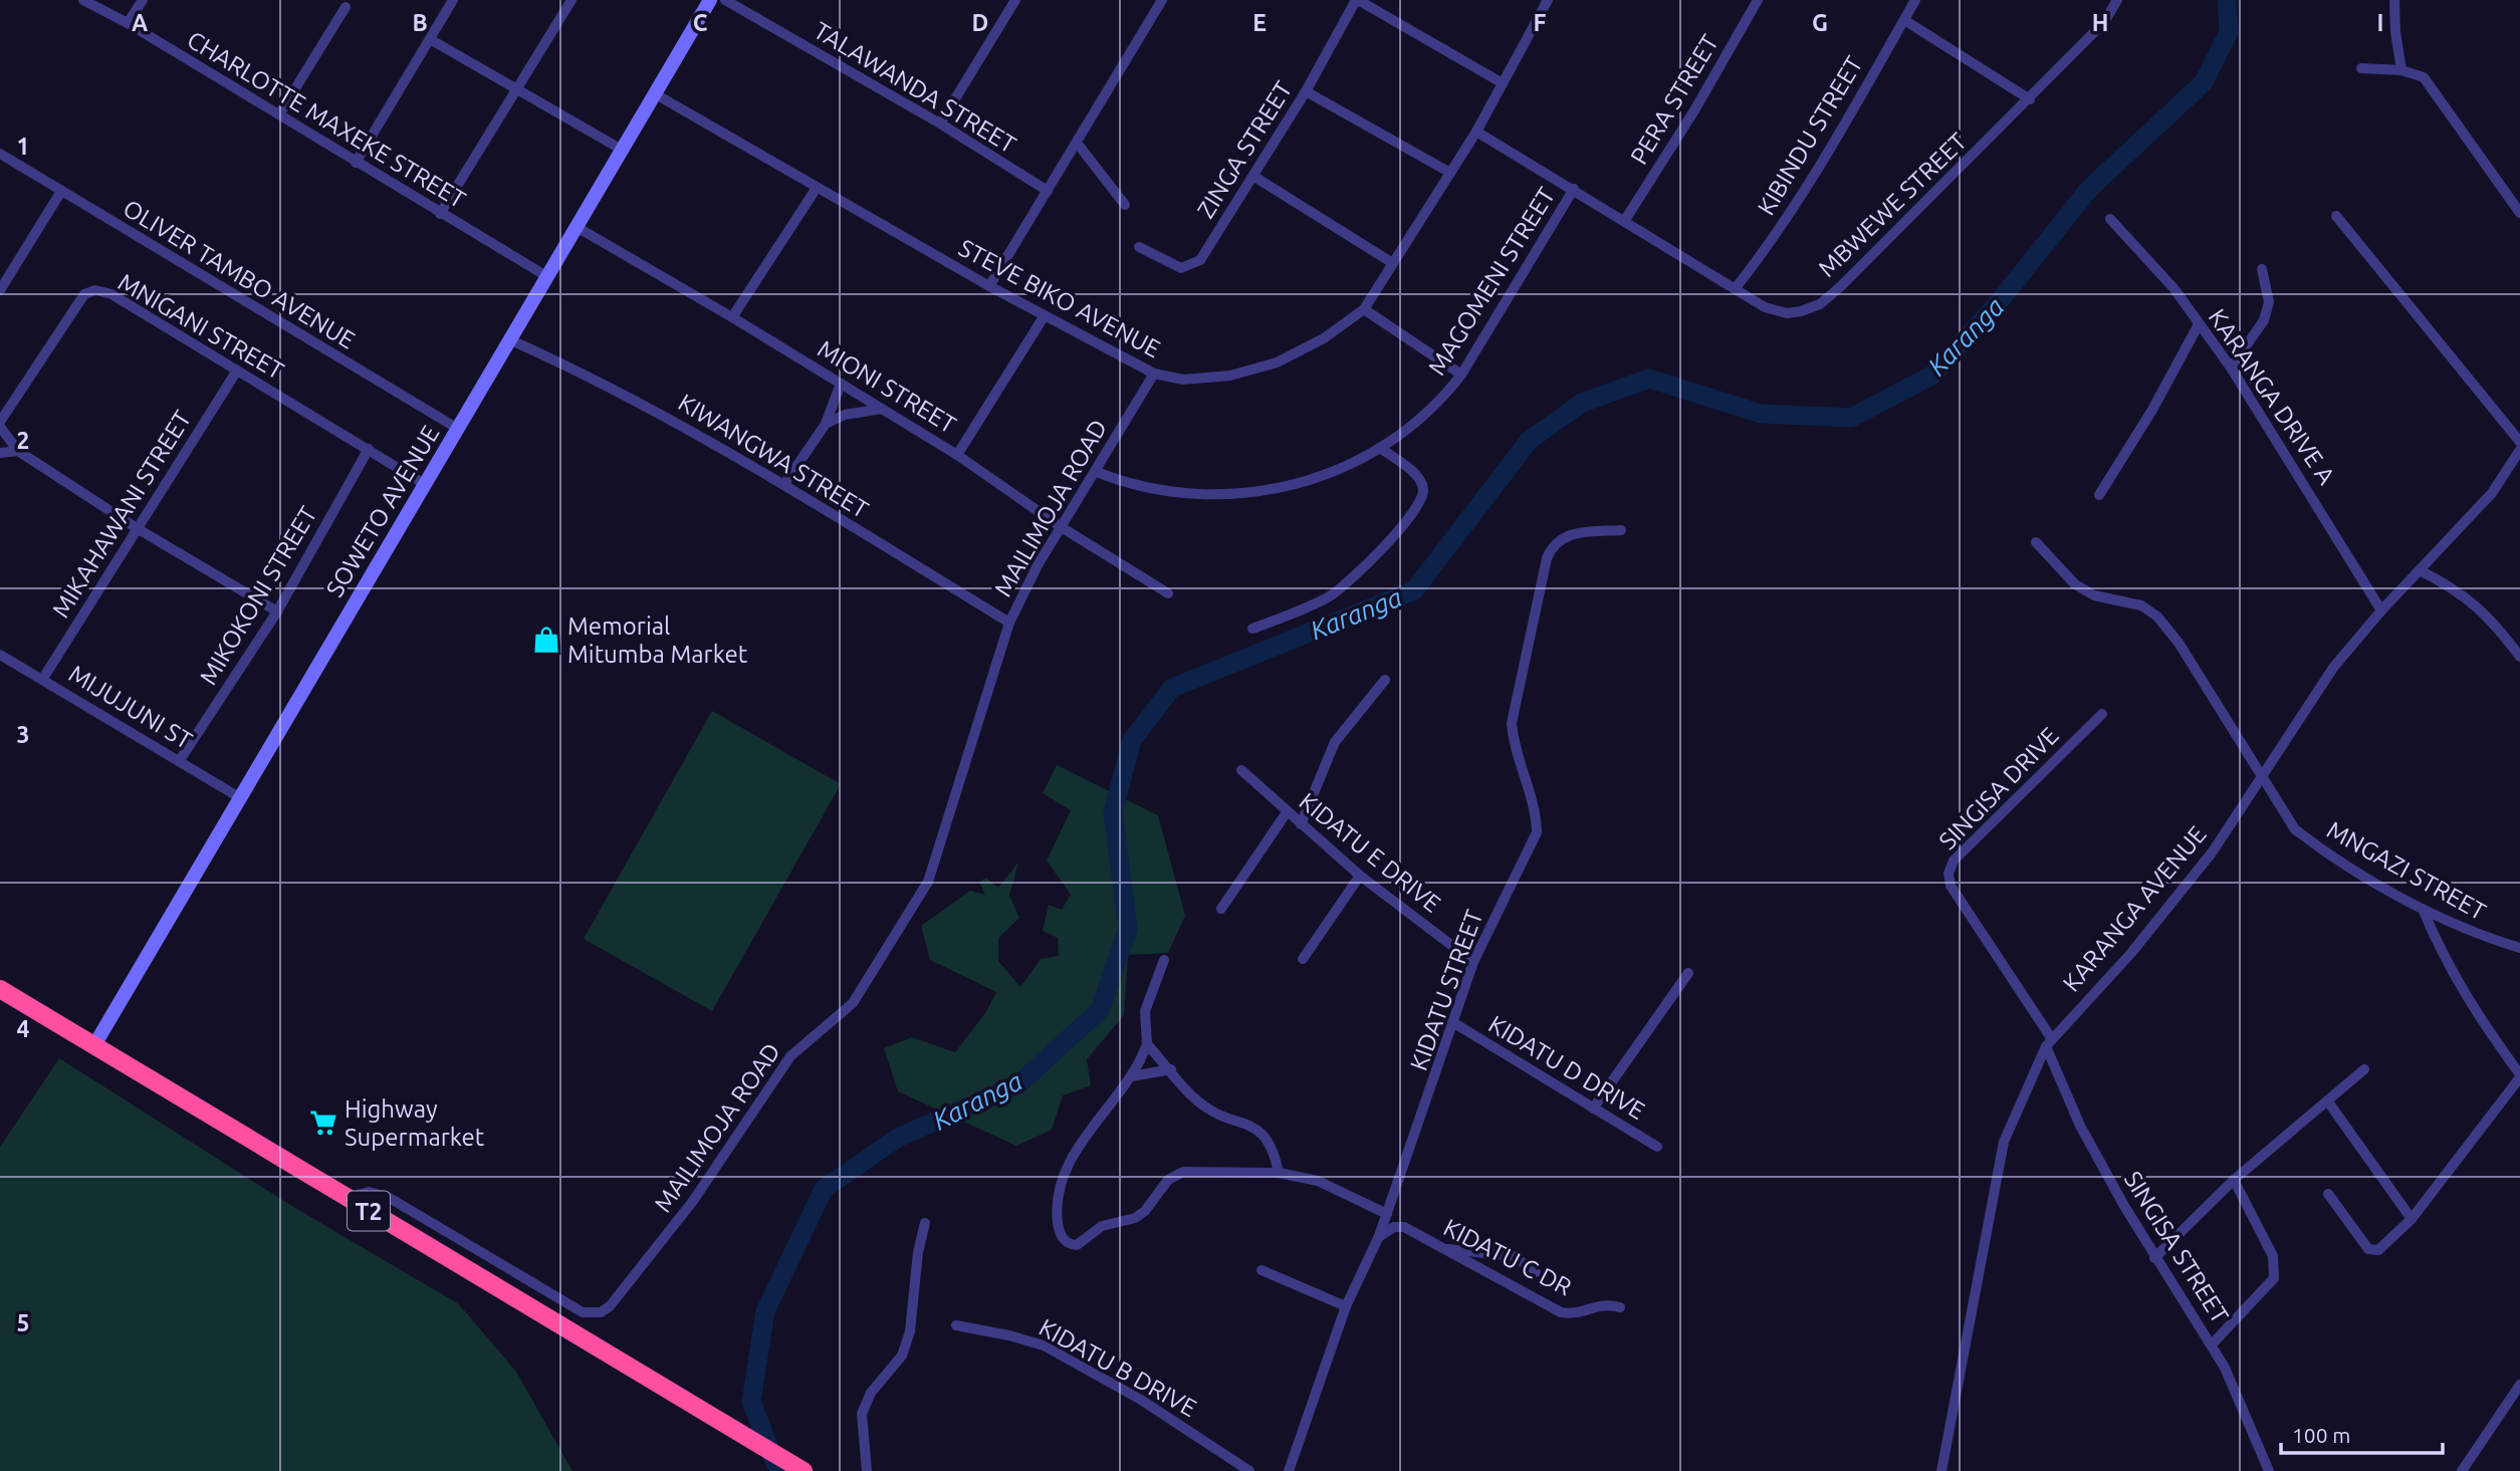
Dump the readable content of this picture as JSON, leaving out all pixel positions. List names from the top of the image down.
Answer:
{
  "streets": {
    "highway": ["T2"],
    "street": [
      "TALAWANDA STREET",
      "PERA STREET",
      "CHARLOTTE MAXEKE STREET",
      "KIBINDU STREET",
      "ZINGA STREET",
      "MBWEWE STREET",
      "OLIVER TAMBO AVENUE",
      "MAGOMENI STREET",
      "STEVE BIKO AVENUE",
      "MNIGANI STREET",
      "MIONI STREET",
      "KARANGA DRIVE A",
      "KIWANGWA STREET",
      "MAILIMOJA ROAD",
      "SOWETO AVENUE",
      "MIKAHAWANI STREET",
      "MIKOKONI STREET",
      "MIJUJUNI ST",
      "SINGISA DRIVE",
      "KIDATU E DRIVE",
      "MNGAZI STREET",
      "KARANGA AVENUE",
      "KIDATU STREET",
      "KIDATU D DRIVE",
      "SINGISA STREET",
      "KIDATU C DR",
      "KIDATU B DRIVE"
    ]
  },
  "crossings": [
    ["PERA STREET", "MBWEWE STREET"],
    ["CHARLOTTE MAXEKE STREET", "SOWETO AVENUE"],
    ["KIBINDU STREET", "MBWEWE STREET"],
    ["MBWEWE STREET", "MAGOMENI STREET"],
    ["MBWEWE STREET", "STEVE BIKO AVENUE"],
    ["OLIVER TAMBO AVENUE", "SOWETO AVENUE"],
    ["MAGOMENI STREET", "MAILIMOJA ROAD"],
    ["STEVE BIKO AVENUE", "MAILIMOJA ROAD"],
    ["STEVE BIKO AVENUE", "SOWETO AVENUE"],
    ["MNIGANI STREET", "SOWETO AVENUE"],
    ["MNIGANI STREET", "MIKAHAWANI STREET"],
    ["MNIGANI STREET", "MIKOKONI STREET"],
    ["MIONI STREET", "MAILIMOJA ROAD"],
    ["MIONI STREET", "SOWETO AVENUE"],
    ["KARANGA DRIVE A", "KARANGA AVENUE"],
    ["KIWANGWA STREET", "MAILIMOJA ROAD"],
    ["KIWANGWA STREET", "SOWETO AVENUE"],
    ["MAILIMOJA ROAD", "T2"],
    ["SOWETO AVENUE", "MIJUJUNI ST"],
    ["SOWETO AVENUE", "T2"],
    ["MIKAHAWANI STREET", "MIJUJUNI ST"],
    ["MIKOKONI STREET", "MIJUJUNI ST"],
    ["SINGISA DRIVE", "KARANGA AVENUE"],
    ["SINGISA DRIVE", "SINGISA STREET"],
    ["KIDATU E DRIVE", "KIDATU STREET"],
    ["MNGAZI STREET", "KARANGA AVENUE"],
    ["KARANGA AVENUE", "SINGISA STREET"],
    ["KIDATU STREET", "KIDATU D DRIVE"],
    ["KIDATU STREET", "KIDATU C DR"]
  ],
  "water": ["Karanga"],
  "places": {
    "shop": ["Memorial Mitumba Market"],
    "supermarket": ["Highway Supermarket"]
  },
  "scale_bar": "100 m",
  "grid": {
    "columns": [
      "A",
      "B",
      "C",
      "D",
      "E",
      "F",
      "G",
      "H",
      "I"
    ],
    "rows": [
      "1",
      "2",
      "3",
      "4",
      "5"
    ]
  }
}
